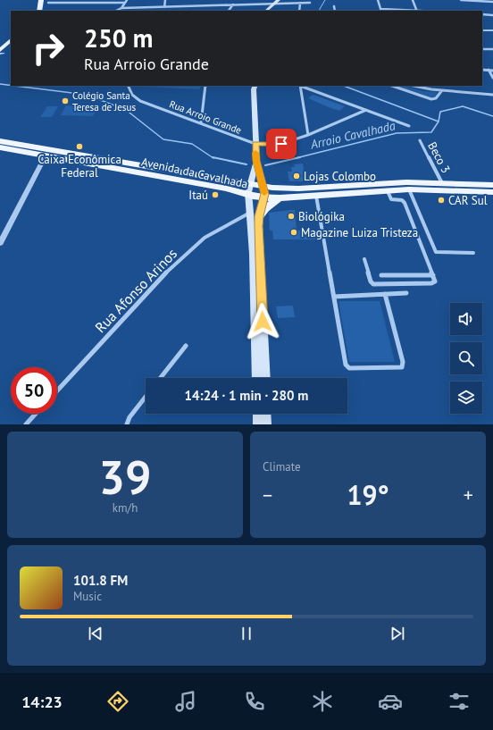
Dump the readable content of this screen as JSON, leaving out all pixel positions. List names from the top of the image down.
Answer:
{
  "streets": {
    "main road": ["Avenida da Cavalhada"],
    "street": ["Rua Arroio Grande", "Beco 3", "Rua Afonso Arinos"]
  },
  "crossings": [
    ["Beco 3", "Avenida da Cavalhada"]
  ],
  "water": ["Arroio Cavalhada"],
  "places": [
    "Colégio Santa Teresa de Jesus",
    "Caixa Econômica Federal",
    "Lojas Colombo",
    "Itaú",
    "CAR Sul",
    "Biológika",
    "Magazine Luiza Tristeza"
  ],
  "page": {
    "turn": ["250 m", "Rua Arroio Grande"],
    "limit": "50",
    "trip": "14:24 · 1 min · 280 m",
    "tile": [
      ["39", "km/h"],
      "Climate"
    ],
    "heat": ["−", "19°", "+"],
    "song": ["101.8 FM", "Music"],
    "tabs": "14:23"
  }
}
